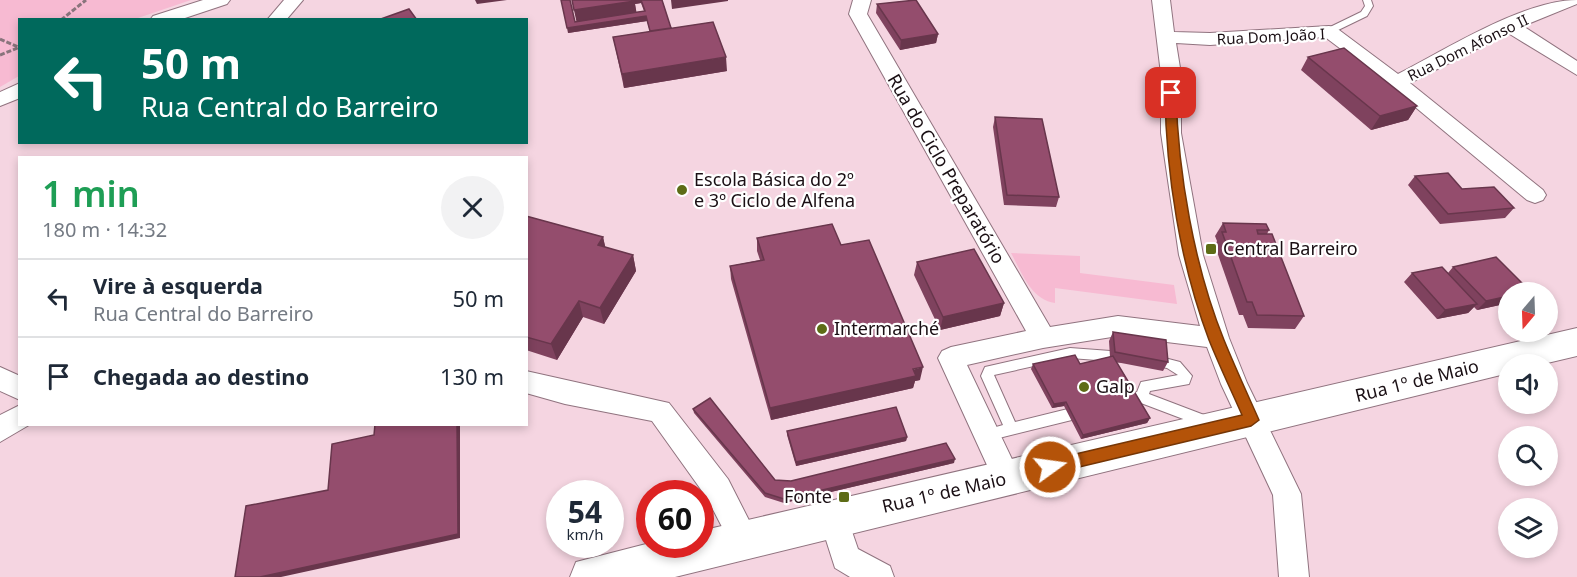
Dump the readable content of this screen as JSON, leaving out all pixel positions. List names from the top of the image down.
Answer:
{
  "streets": {
    "main road": ["Rua 1º de Maio"],
    "street": ["Rua Dom João I", "Rua Dom Afonso II", "Rua do Ciclo Preparatório"]
  },
  "crossings": [
    ["Rua Dom João I", "Rua Dom Afonso II"]
  ],
  "places": {
    "other": ["Escola Básica do 2º e 3º Ciclo de Alfena", "Intermarché", "Galp"],
    "transit": ["Central Barreiro", "Fonte"]
  },
  "north": "bottom",
  "page": {
    "turn": ["50 m", "Rua Central do Barreiro"],
    "heading": ["1 min", "180 m · 14:32"],
    "list": [
      {
        "name": "Vire à esquerda",
        "note": "Rua Central do Barreiro",
        "value": "50 m"
      },
      {
        "name": "Chegada ao destino",
        "value": "130 m"
      }
    ],
    "speed": "54 km/h",
    "limit": "60"
  }
}
